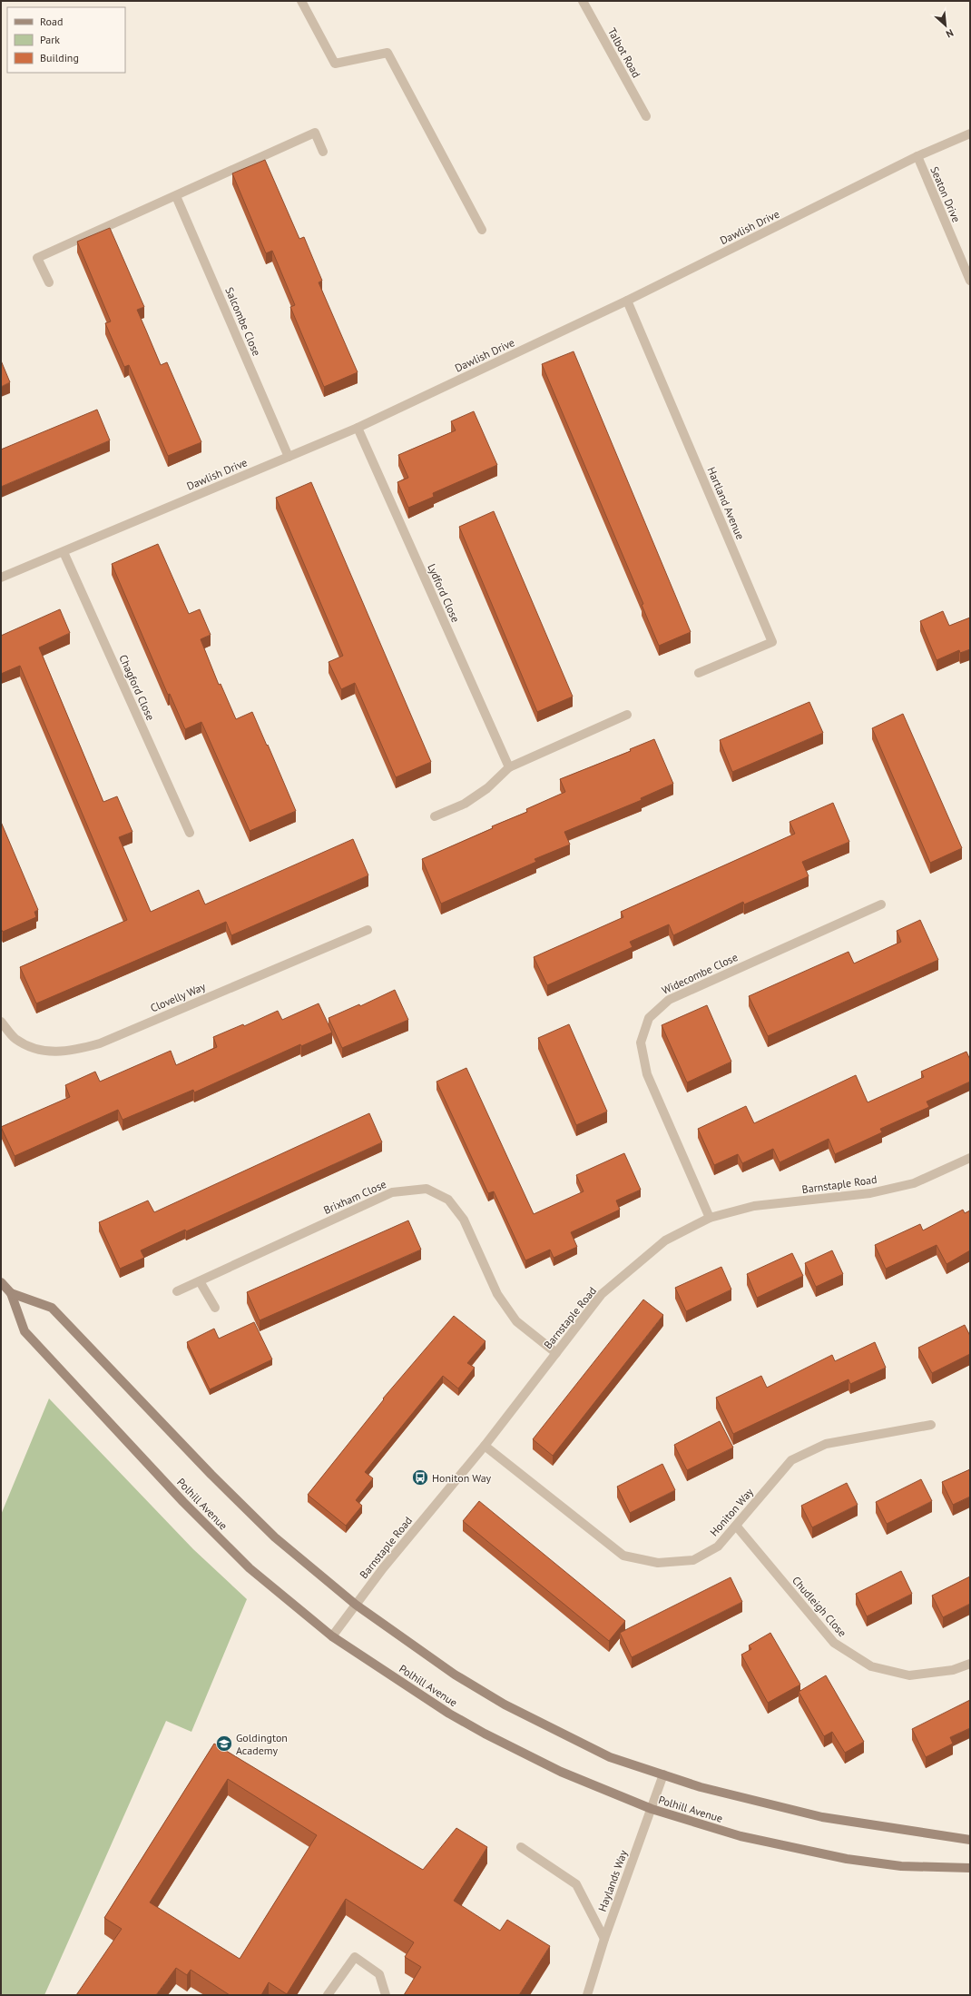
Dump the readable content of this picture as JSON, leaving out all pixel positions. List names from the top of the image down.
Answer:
{
  "streets": {
    "street": [
      "Talbot Road",
      "Seaton Drive",
      "Dawlish Drive",
      "Salcombe Close",
      "Hartland Avenue",
      "Lydford Close",
      "Chagford Close",
      "Widecombe Close",
      "Clovelly Way",
      "Barnstaple Road",
      "Brixham Close",
      "Polhill Avenue",
      "Honiton Way",
      "Chudleigh Close",
      "Haylands Way"
    ]
  },
  "crossings": [
    ["Seaton Drive", "Dawlish Drive"],
    ["Dawlish Drive", "Salcombe Close"],
    ["Dawlish Drive", "Hartland Avenue"],
    ["Dawlish Drive", "Lydford Close"],
    ["Dawlish Drive", "Chagford Close"],
    ["Widecombe Close", "Barnstaple Road"],
    ["Barnstaple Road", "Brixham Close"],
    ["Barnstaple Road", "Polhill Avenue"],
    ["Barnstaple Road", "Honiton Way"],
    ["Polhill Avenue", "Haylands Way"],
    ["Honiton Way", "Chudleigh Close"]
  ],
  "places": {
    "bus stop": ["Honiton Way"],
    "school or university": ["Goldington Academy"]
  },
  "legend": ["Road", "Park", "Building"],
  "north": "bottom right"
}
